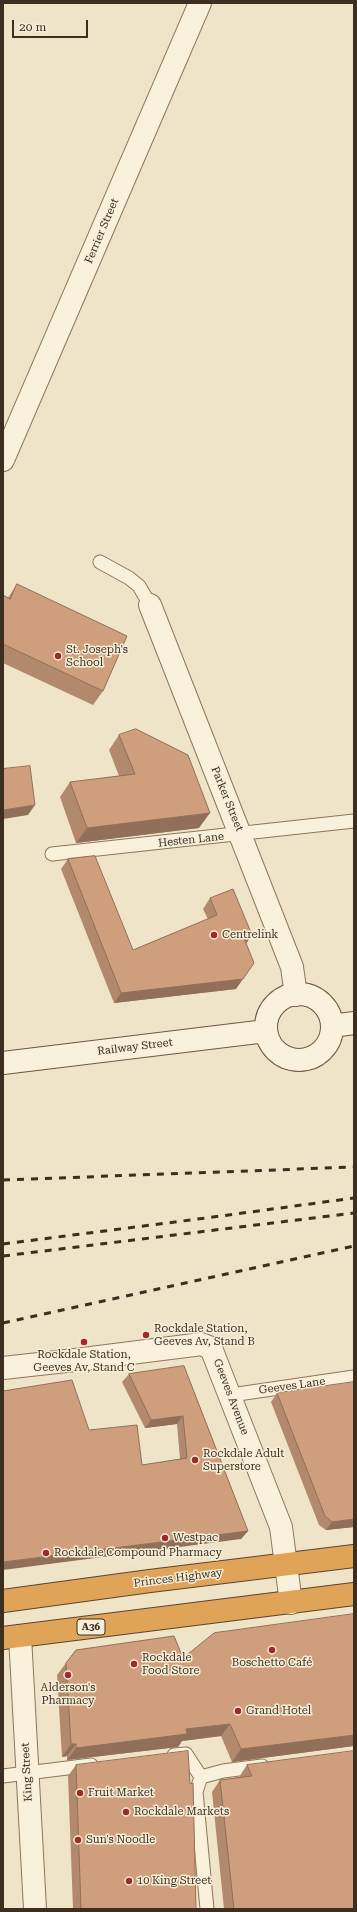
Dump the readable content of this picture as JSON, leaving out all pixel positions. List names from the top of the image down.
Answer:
{
  "streets": {
    "highway": ["Princes Highway", "A36"],
    "street": [
      "Ferrier Street",
      "Parker Street",
      "Railway Street",
      "Geeves Avenue",
      "King Street"
    ],
    "lane": ["Hesten Lane", "Geeves Lane"]
  },
  "crossings": [
    ["Parker Street", "Hesten Lane"],
    ["Parker Street", "Railway Street"],
    ["Geeves Lane", "Geeves Avenue"],
    ["Geeves Avenue", "Princes Highway"],
    ["Geeves Avenue", "A36"],
    ["A36", "King Street"]
  ],
  "places": [
    "St. Joseph's School",
    "Centrelink",
    "Rockdale Station, Geeves Av, Stand B",
    "Rockdale Station, Geeves Av, Stand C",
    "Rockdale Adult Superstore",
    "Westpac",
    "Rockdale Compound Pharmacy",
    "Boschetto Café",
    "Rockdale Food Store",
    "Alderson's Pharmacy",
    "Grand Hotel",
    "Fruit Market",
    "Rockdale Markets",
    "Sun's Noodle",
    "10 King Street"
  ],
  "scale_bar": "20 m"
}
